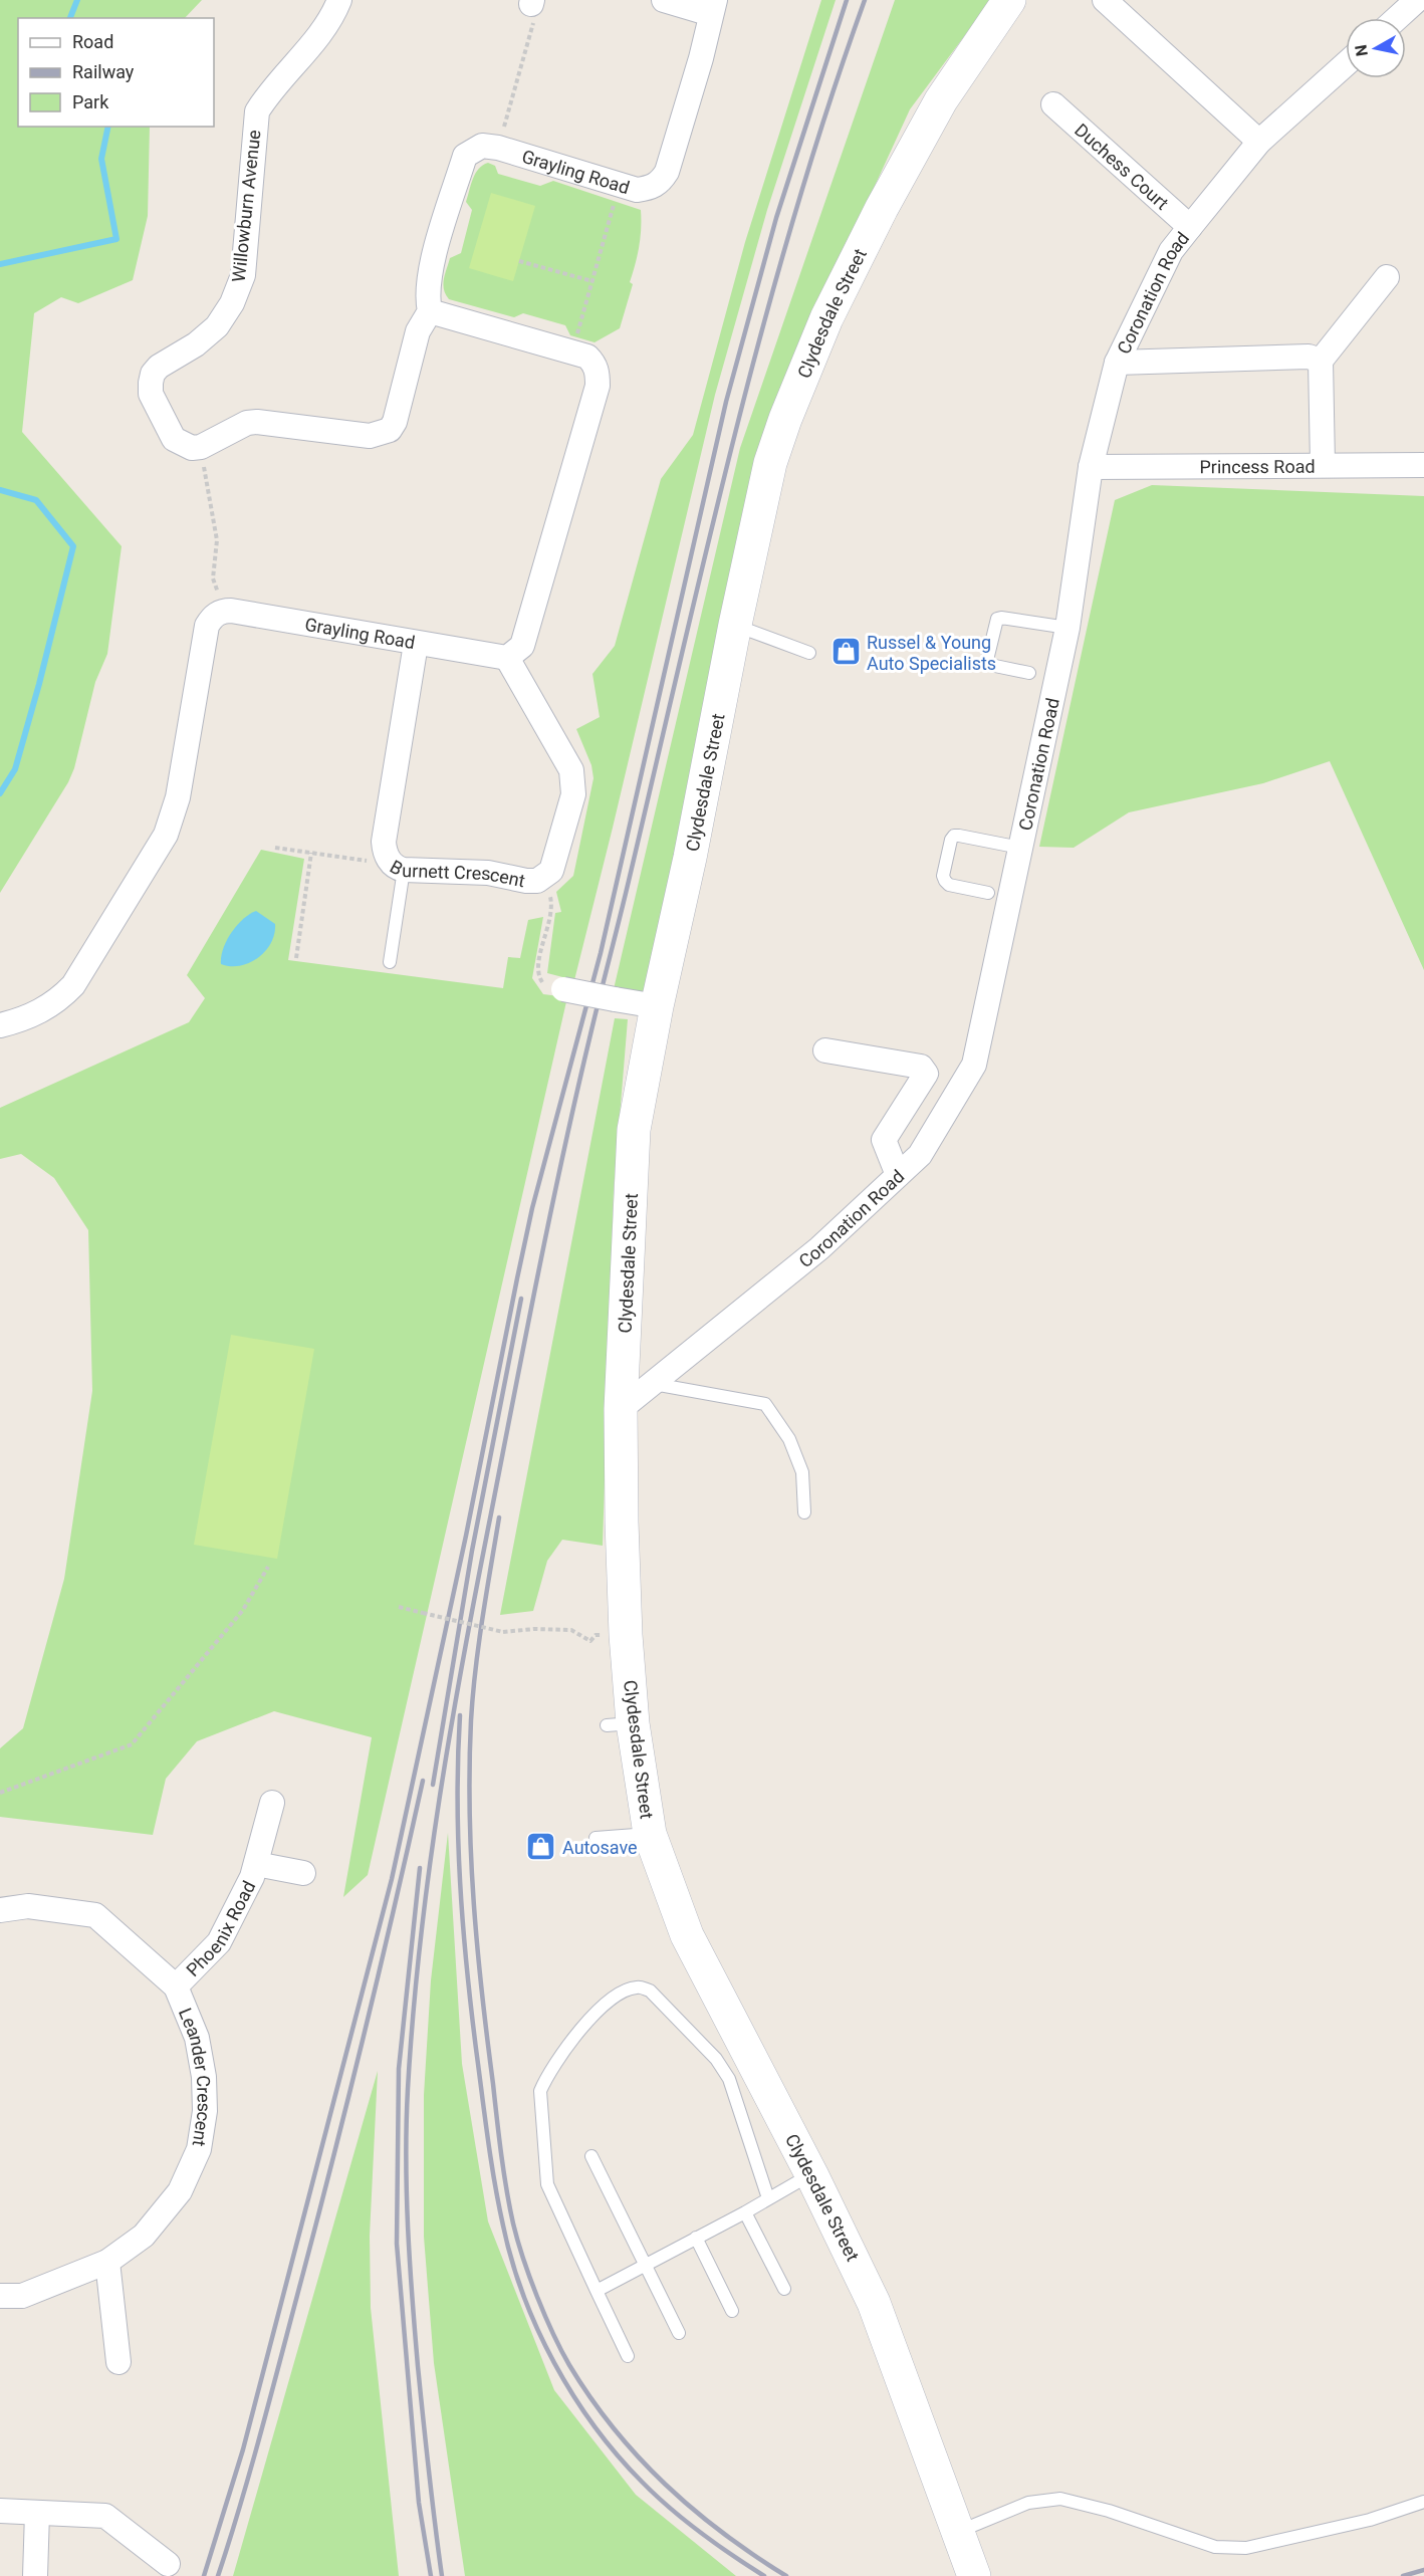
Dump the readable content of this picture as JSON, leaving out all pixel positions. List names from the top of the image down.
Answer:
{
  "streets": {
    "main road": ["Clydesdale Street"],
    "street": [
      "Duchess Court",
      "Grayling Road",
      "Willowburn Avenue",
      "Coronation Road",
      "Princess Road",
      "Burnett Crescent",
      "Phoenix Road",
      "Leander Crescent"
    ]
  },
  "crossings": [
    ["Duchess Court", "Coronation Road"],
    ["Grayling Road", "Burnett Crescent"],
    ["Coronation Road", "Clydesdale Street"],
    ["Coronation Road", "Princess Road"],
    ["Phoenix Road", "Leander Crescent"]
  ],
  "places": {
    "shop": ["Russel & Young Auto Specialists", "Autosave"]
  },
  "legend": ["Road", "Railway", "Park"],
  "north": "left"
}
